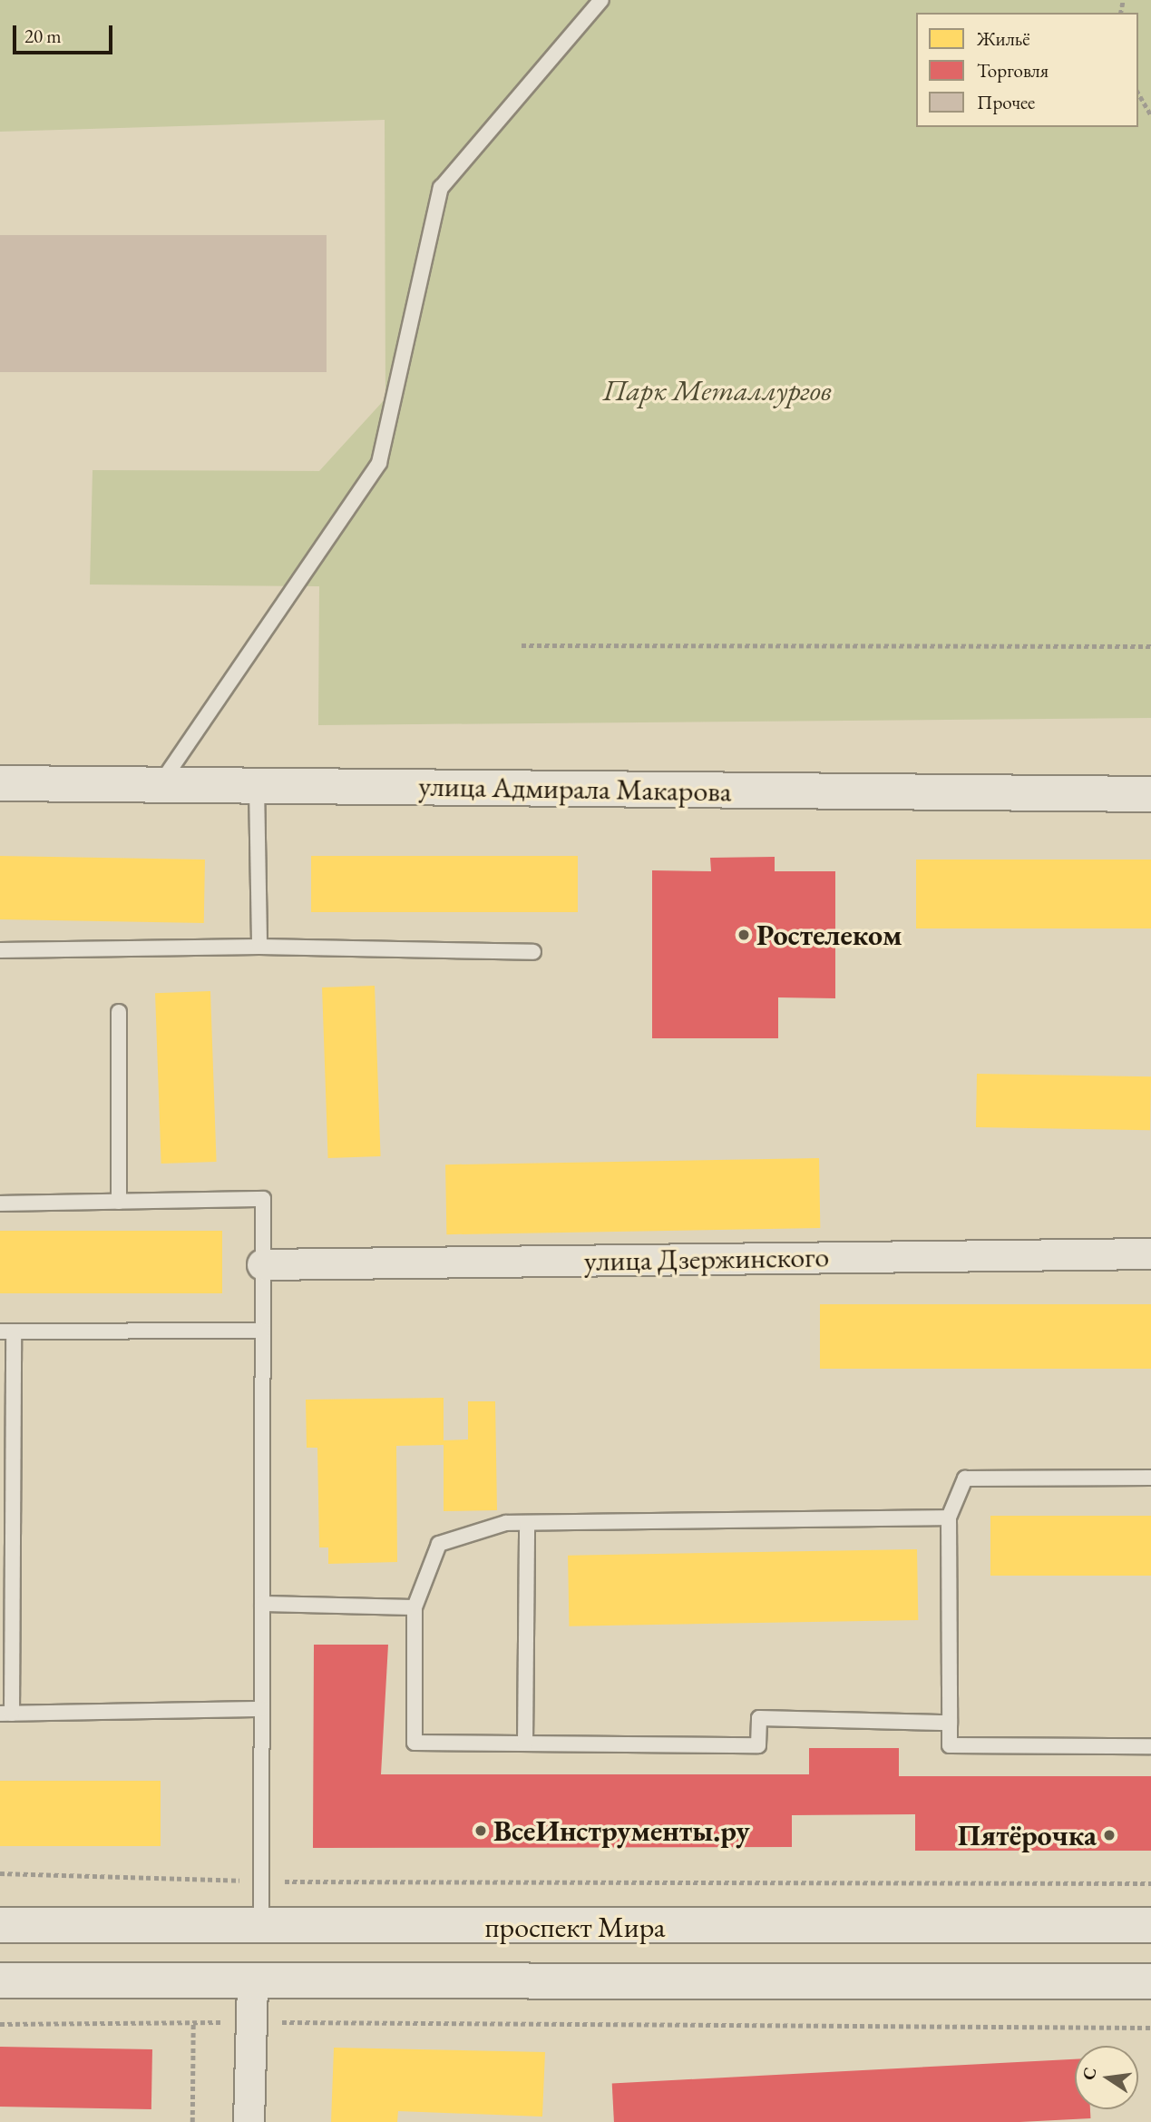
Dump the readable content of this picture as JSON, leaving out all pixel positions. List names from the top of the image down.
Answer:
{
  "streets": {
    "main road": ["улица Адмирала Макарова", "проспект Мира"],
    "street": ["улица Дзержинского"]
  },
  "parks": ["Парк Металлургов"],
  "places": ["Ростелеком", "ВсеИнструменты.ру", "Пятёрочка"],
  "legend": ["Жильё", "Торговля", "Прочее"],
  "scale_bar": "20 m",
  "north": "left"
}
